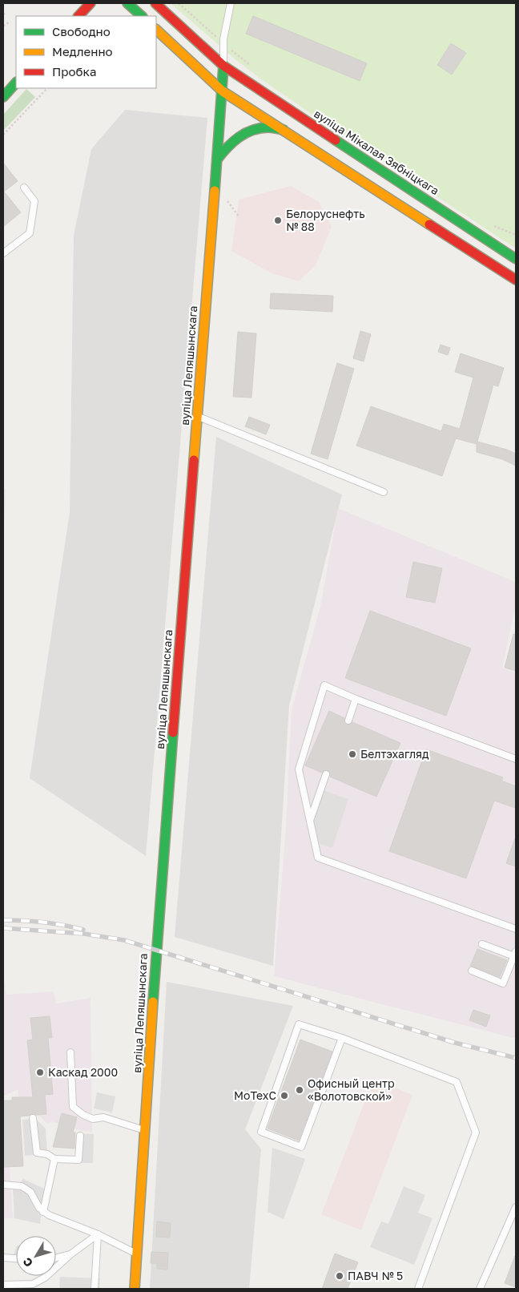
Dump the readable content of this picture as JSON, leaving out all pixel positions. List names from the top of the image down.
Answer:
{
  "streets": {
    "main road": ["вуліца Мікалая Зябніцкага", "вуліца Лепяшынскага"]
  },
  "crossings": [
    ["вуліца Мікалая Зябніцкага", "вуліца Лепяшынскага"]
  ],
  "places": [
    "Белоруснефть № 88",
    "Белтэхагляд",
    "Каскад 2000",
    "Офисный центр «Волотовской»",
    "MoTexC",
    "ПАВЧ № 5"
  ],
  "legend": ["Свободно", "Медленно", "Пробка"],
  "north": "bottom left"
}
